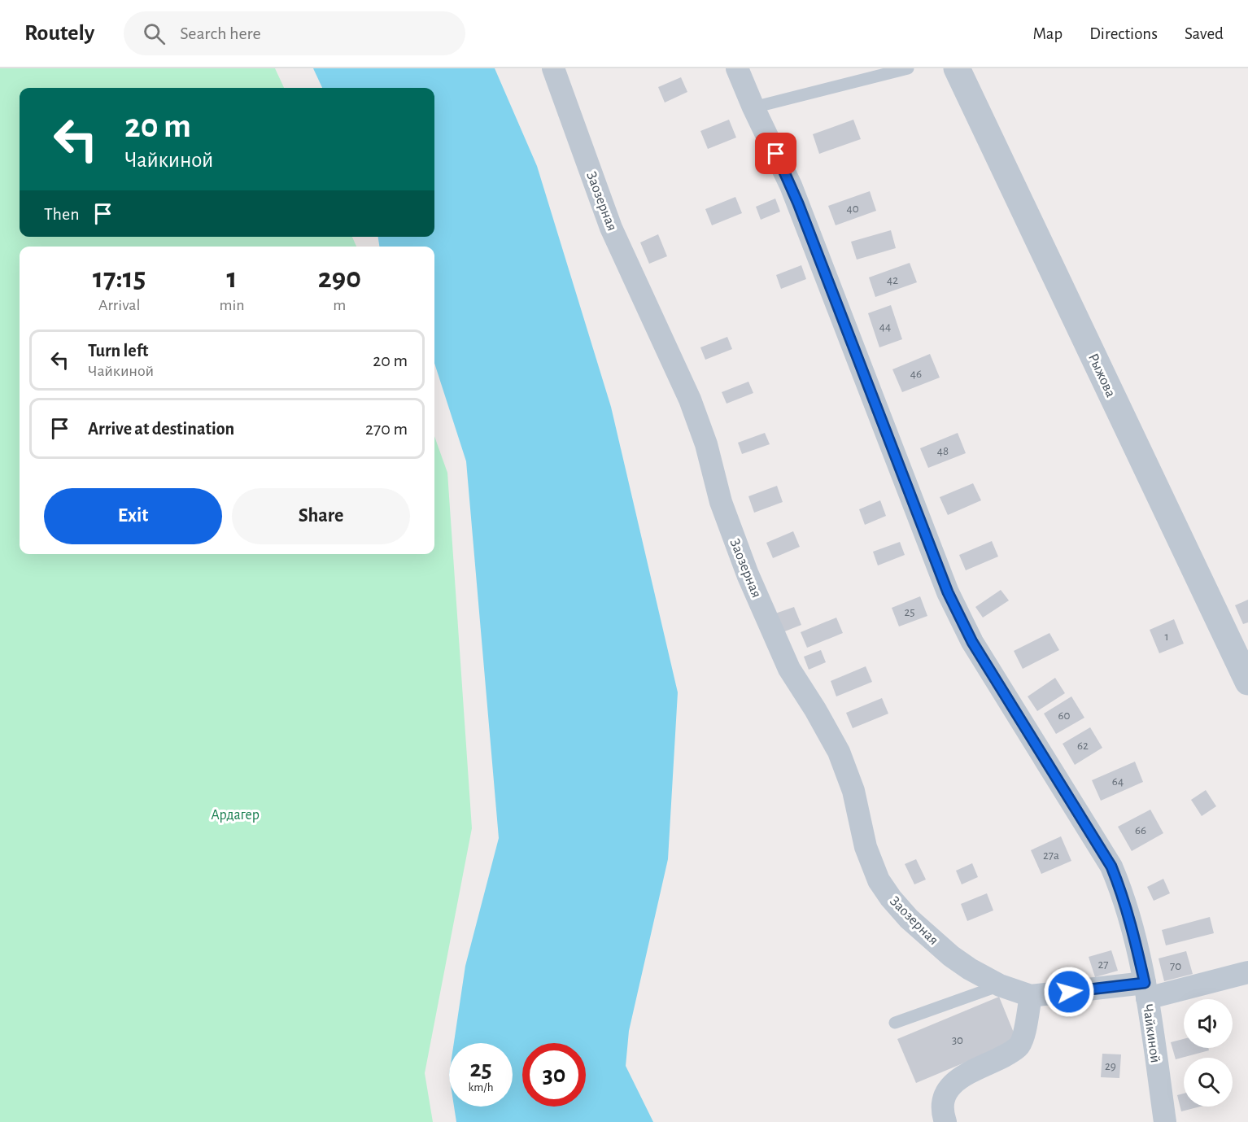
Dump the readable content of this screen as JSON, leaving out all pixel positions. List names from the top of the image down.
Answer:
{
  "streets": {
    "street": ["Заозерная", "Рыжова", "Чайкиной"]
  },
  "crossings": [
    ["Заозерная", "Чайкиной"]
  ],
  "parks": ["Ардагер"],
  "house_numbers": [
    "40",
    "42",
    "44",
    "46",
    "48",
    "25",
    "1",
    "60",
    "62",
    "64",
    "66",
    "27а",
    "27",
    "70",
    "30",
    "29"
  ],
  "page": {
    "header": "Routely",
    "search": "Search here",
    "nav": ["Map", "Directions", "Saved"],
    "turn": ["20 m", "Чайкиной"],
    "then": "Then",
    "eta": [
      "17:15",
      "Arrival",
      "1",
      "min",
      "290",
      "m"
    ],
    "list": [
      {
        "name": "Turn left",
        "note": "Чайкиной",
        "value": "20 m"
      },
      {
        "name": "Arrive at destination",
        "value": "270 m"
      }
    ],
    "buttons": ["Exit", "Share"],
    "speed": "25 km/h",
    "limit": "30"
  }
}
